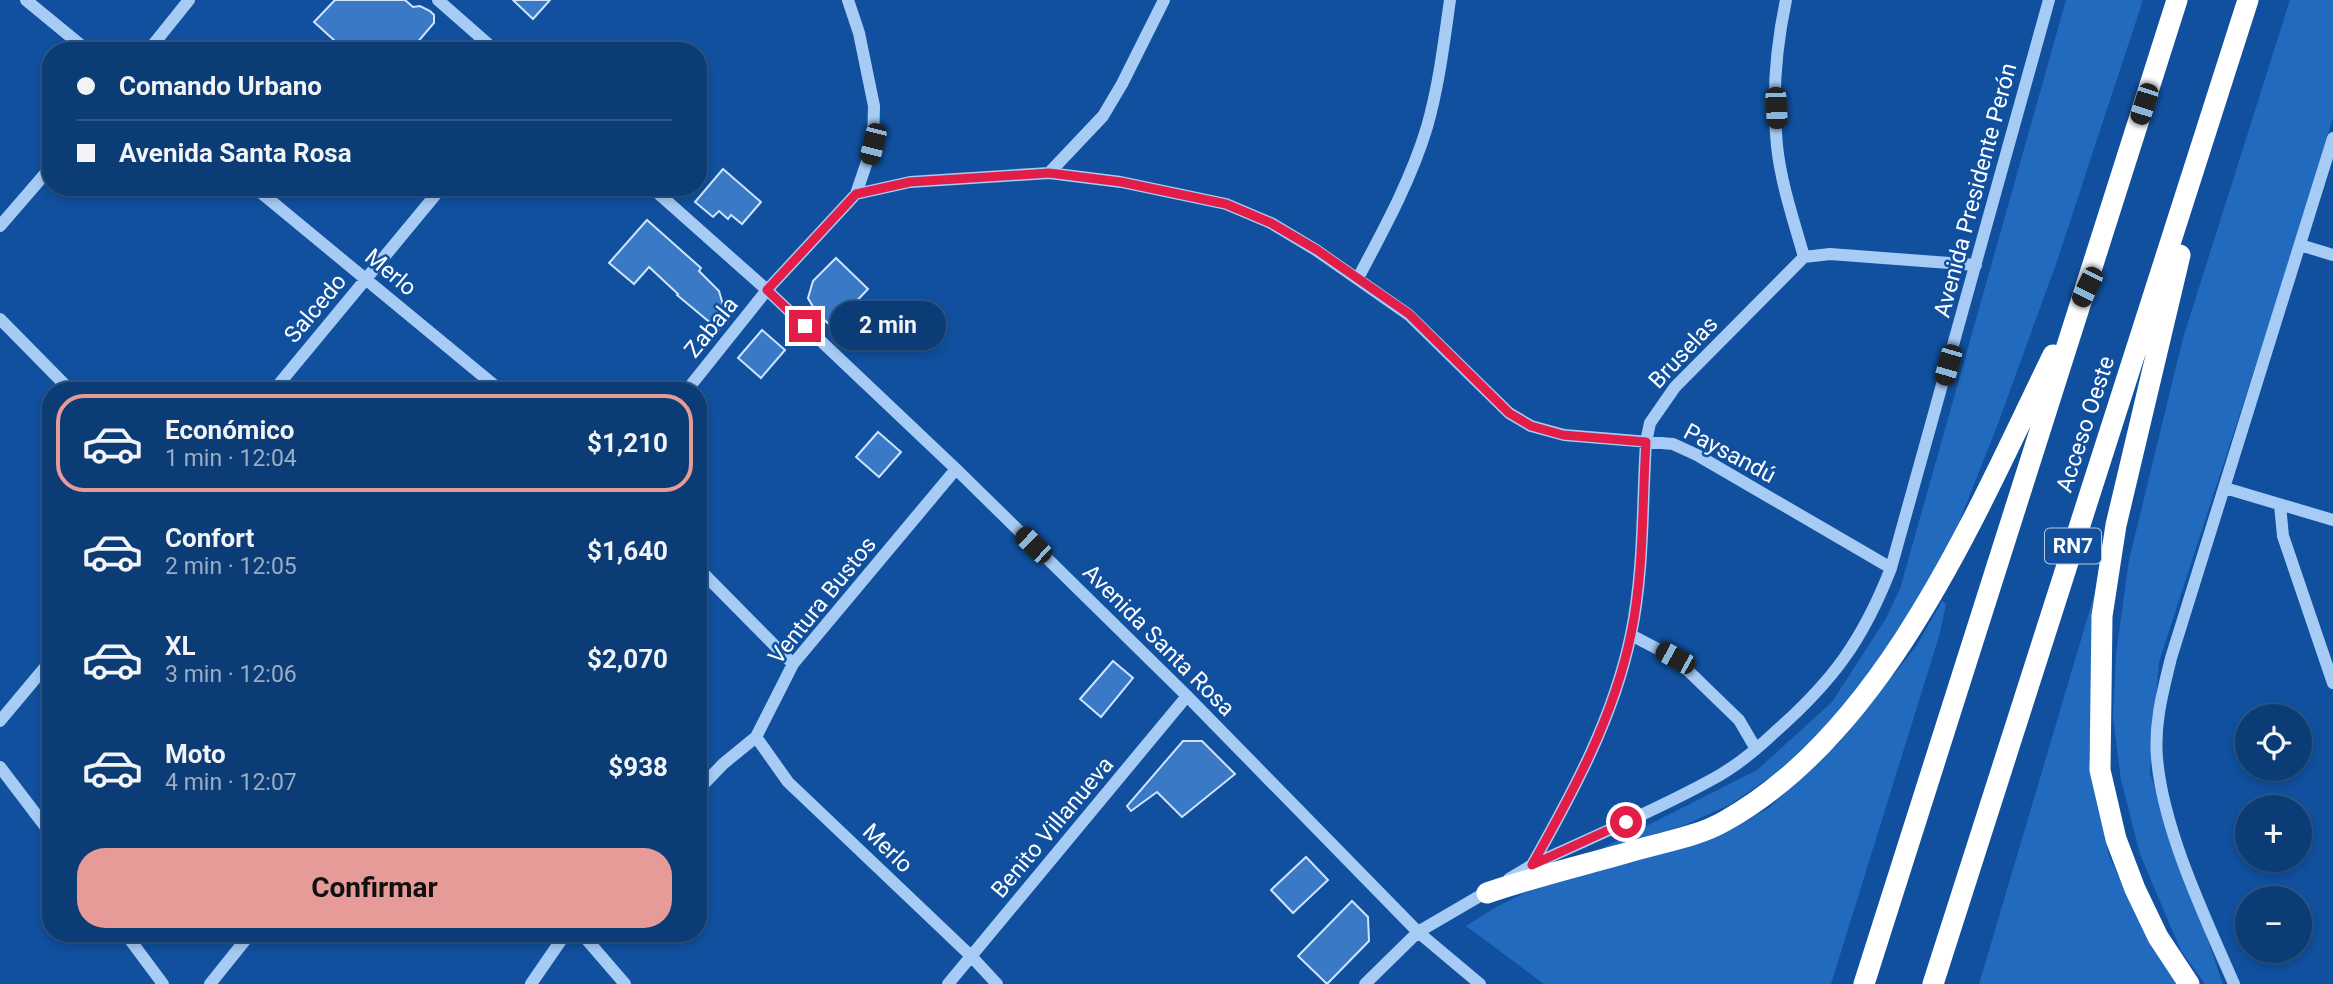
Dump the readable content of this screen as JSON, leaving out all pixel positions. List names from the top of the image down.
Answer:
{
  "streets": {
    "highway": ["Acceso Oeste", "RN7"],
    "street": [
      "Avenida Presidente Perón",
      "Merlo",
      "Salcedo",
      "Zabala",
      "Bruselas",
      "Paysandú",
      "Ventura Bustos",
      "Avenida Santa Rosa",
      "Benito Villanueva"
    ]
  },
  "crossings": [
    ["Avenida Presidente Perón", "Bruselas"],
    ["Avenida Presidente Perón", "Paysandú"],
    ["Avenida Presidente Perón", "Avenida Santa Rosa"],
    ["Merlo", "Salcedo"],
    ["Merlo", "Ventura Bustos"],
    ["Merlo", "Benito Villanueva"],
    ["Zabala", "Paysandú"],
    ["Zabala", "Avenida Santa Rosa"],
    ["Bruselas", "Paysandú"],
    ["Ventura Bustos", "Avenida Santa Rosa"],
    ["Avenida Santa Rosa", "Benito Villanueva"]
  ],
  "page": {
    "banner": ["Comando Urbano", "Avenida Santa Rosa"],
    "bubble": "2 min",
    "list": [
      {
        "name": "Económico",
        "note": "1 min · 12:04",
        "value": "$1,210"
      },
      {
        "name": "Confort",
        "note": "2 min · 12:05",
        "value": "$1,640"
      },
      {
        "name": "XL",
        "note": "3 min · 12:06",
        "value": "$2,070"
      },
      {
        "name": "Moto",
        "note": "4 min · 12:07",
        "value": "$938"
      }
    ],
    "map_buttons": ["+", "−"],
    "buttons": "Confirmar"
  }
}
